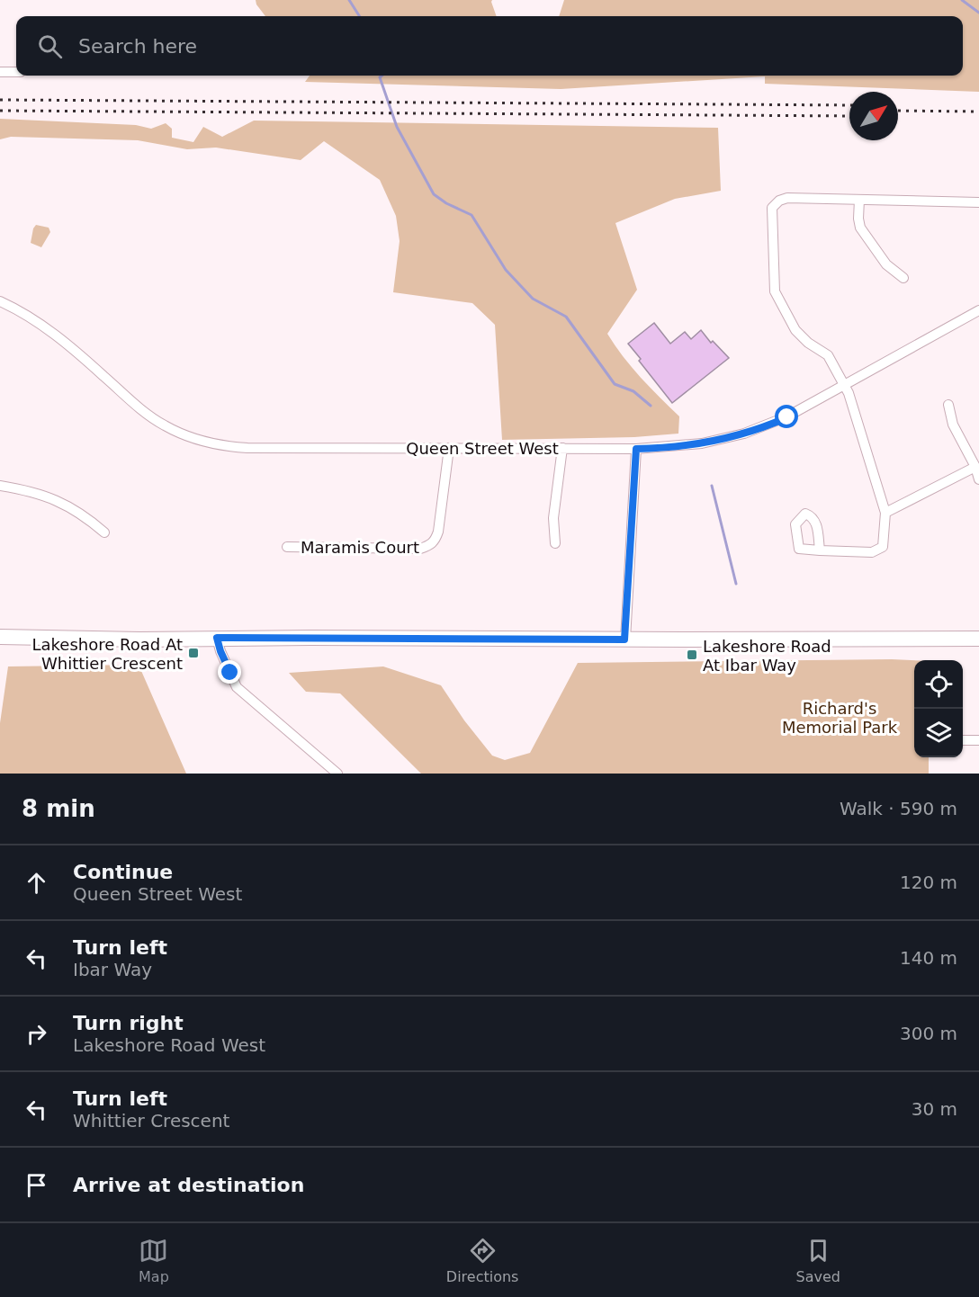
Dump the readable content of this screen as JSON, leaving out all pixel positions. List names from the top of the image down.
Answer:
{
  "streets": {
    "street": ["Queen Street West", "Maramis Court"]
  },
  "crossings": [
    ["Queen Street West", "Maramis Court"]
  ],
  "parks": ["Richard's Memorial Park"],
  "places": {
    "transit": ["Lakeshore Road At Whittier Crescent", "Lakeshore Road At Ibar Way"]
  },
  "north": "top right",
  "page": {
    "search": "Search here",
    "heading": ["8 min", "Walk · 590 m"],
    "list": [
      ["Continue", "Queen Street West", "120 m"],
      ["Turn left", "Ibar Way", "140 m"],
      ["Turn right", "Lakeshore Road West", "300 m"],
      ["Turn left", "Whittier Crescent", "30 m"],
      "Arrive at destination"
    ],
    "nav": ["Map", "Directions", "Saved"]
  }
}
